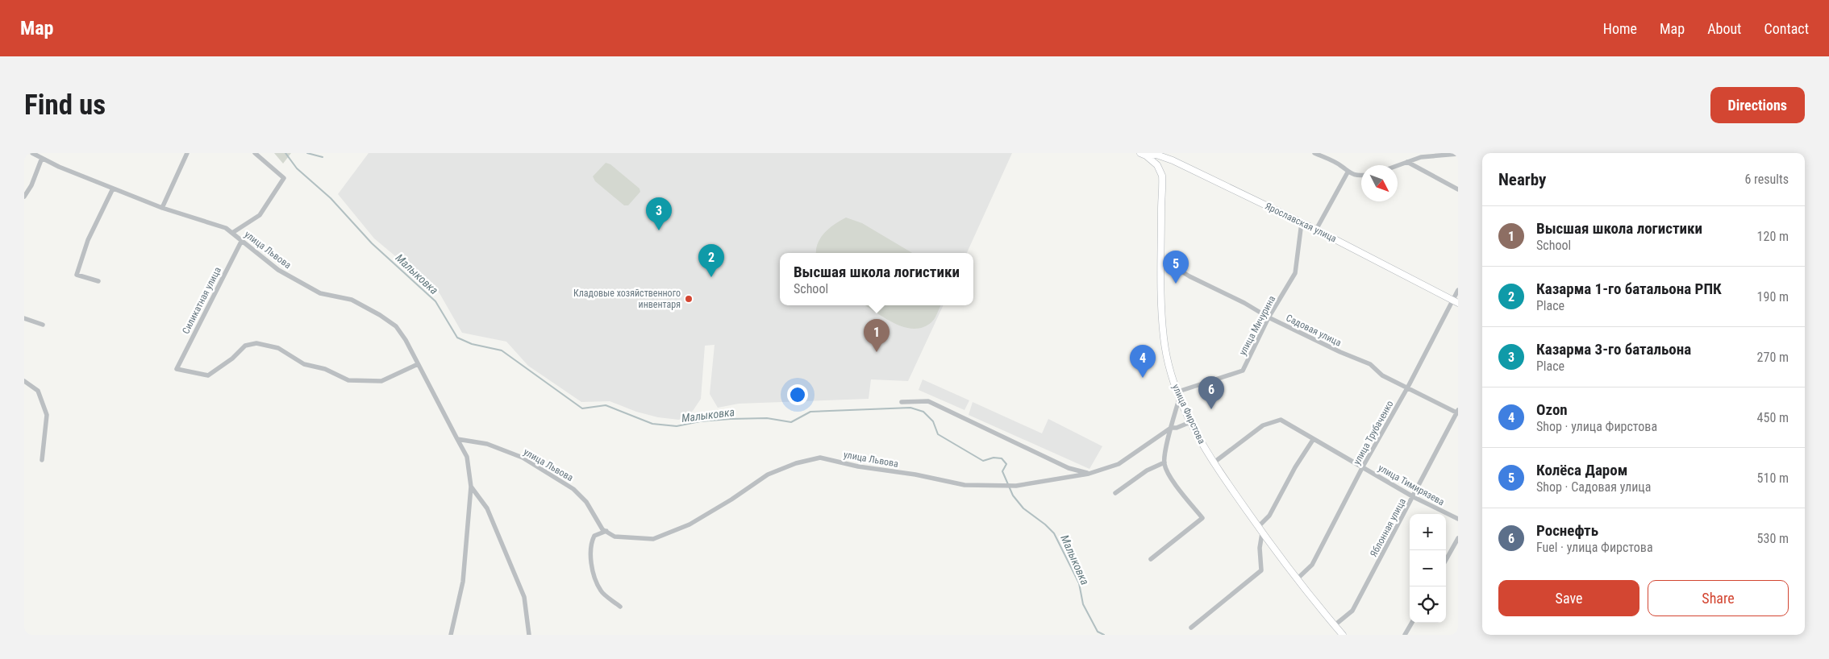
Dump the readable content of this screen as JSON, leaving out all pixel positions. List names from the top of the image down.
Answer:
{
  "streets": {
    "main road": ["Ярославская улица", "улица Фирстова"],
    "street": [
      "улица Львова",
      "Силикатная улица",
      "улица Мичурина",
      "Садовая улица",
      "улица Трубаченко",
      "улица Тимирязева",
      "Яблонная улица"
    ]
  },
  "crossings": [
    ["Ярославская улица", "улица Мичурина"],
    ["Ярославская улица", "улица Фирстова"],
    ["Ярославская улица", "улица Трубаченко"],
    ["улица Львова", "Силикатная улица"],
    ["улица Львова", "улица Фирстова"],
    ["улица Мичурина", "Садовая улица"],
    ["улица Мичурина", "улица Фирстова"],
    ["Садовая улица", "улица Фирстова"],
    ["Садовая улица", "улица Трубаченко"],
    ["Садовая улица", "Яблонная улица"],
    ["улица Фирстова", "улица Трубаченко"],
    ["улица Фирстова", "улица Тимирязева"],
    ["улица Фирстова", "Яблонная улица"],
    ["улица Трубаченко", "улица Тимирязева"],
    ["улица Тимирязева", "Яблонная улица"]
  ],
  "water": ["Малыковка"],
  "places": ["Кладовые хозяйственного инвентаря"],
  "north": "bottom right",
  "page": {
    "header": "Map",
    "nav": [
      "Home",
      "Map",
      "About",
      "Contact"
    ],
    "buttons": [
      "Directions",
      ["Save", "Share"]
    ],
    "title": "Find us",
    "heading": ["Nearby", "6 results"],
    "pins": [
      "3",
      "2",
      "5",
      "1",
      "4",
      "6"
    ],
    "list": [
      {
        "mark": "1",
        "name": "Высшая школа логистики",
        "note": "School",
        "value": "120 m"
      },
      {
        "mark": "2",
        "name": "Казарма 1-го батальона РПК",
        "note": "Place",
        "value": "190 m"
      },
      {
        "mark": "3",
        "name": "Казарма 3-го батальона",
        "note": "Place",
        "value": "270 m"
      },
      {
        "mark": "4",
        "name": "Ozon",
        "note": "Shop · улица Фирстова",
        "value": "450 m"
      },
      {
        "mark": "5",
        "name": "Колёса Даром",
        "note": "Shop · Садовая улица",
        "value": "510 m"
      },
      {
        "mark": "6",
        "name": "Роснефть",
        "note": "Fuel · улица Фирстова",
        "value": "530 m"
      }
    ],
    "popup": ["Высшая школа логистики", "School"],
    "map_buttons": ["+", "−"]
  }
}
